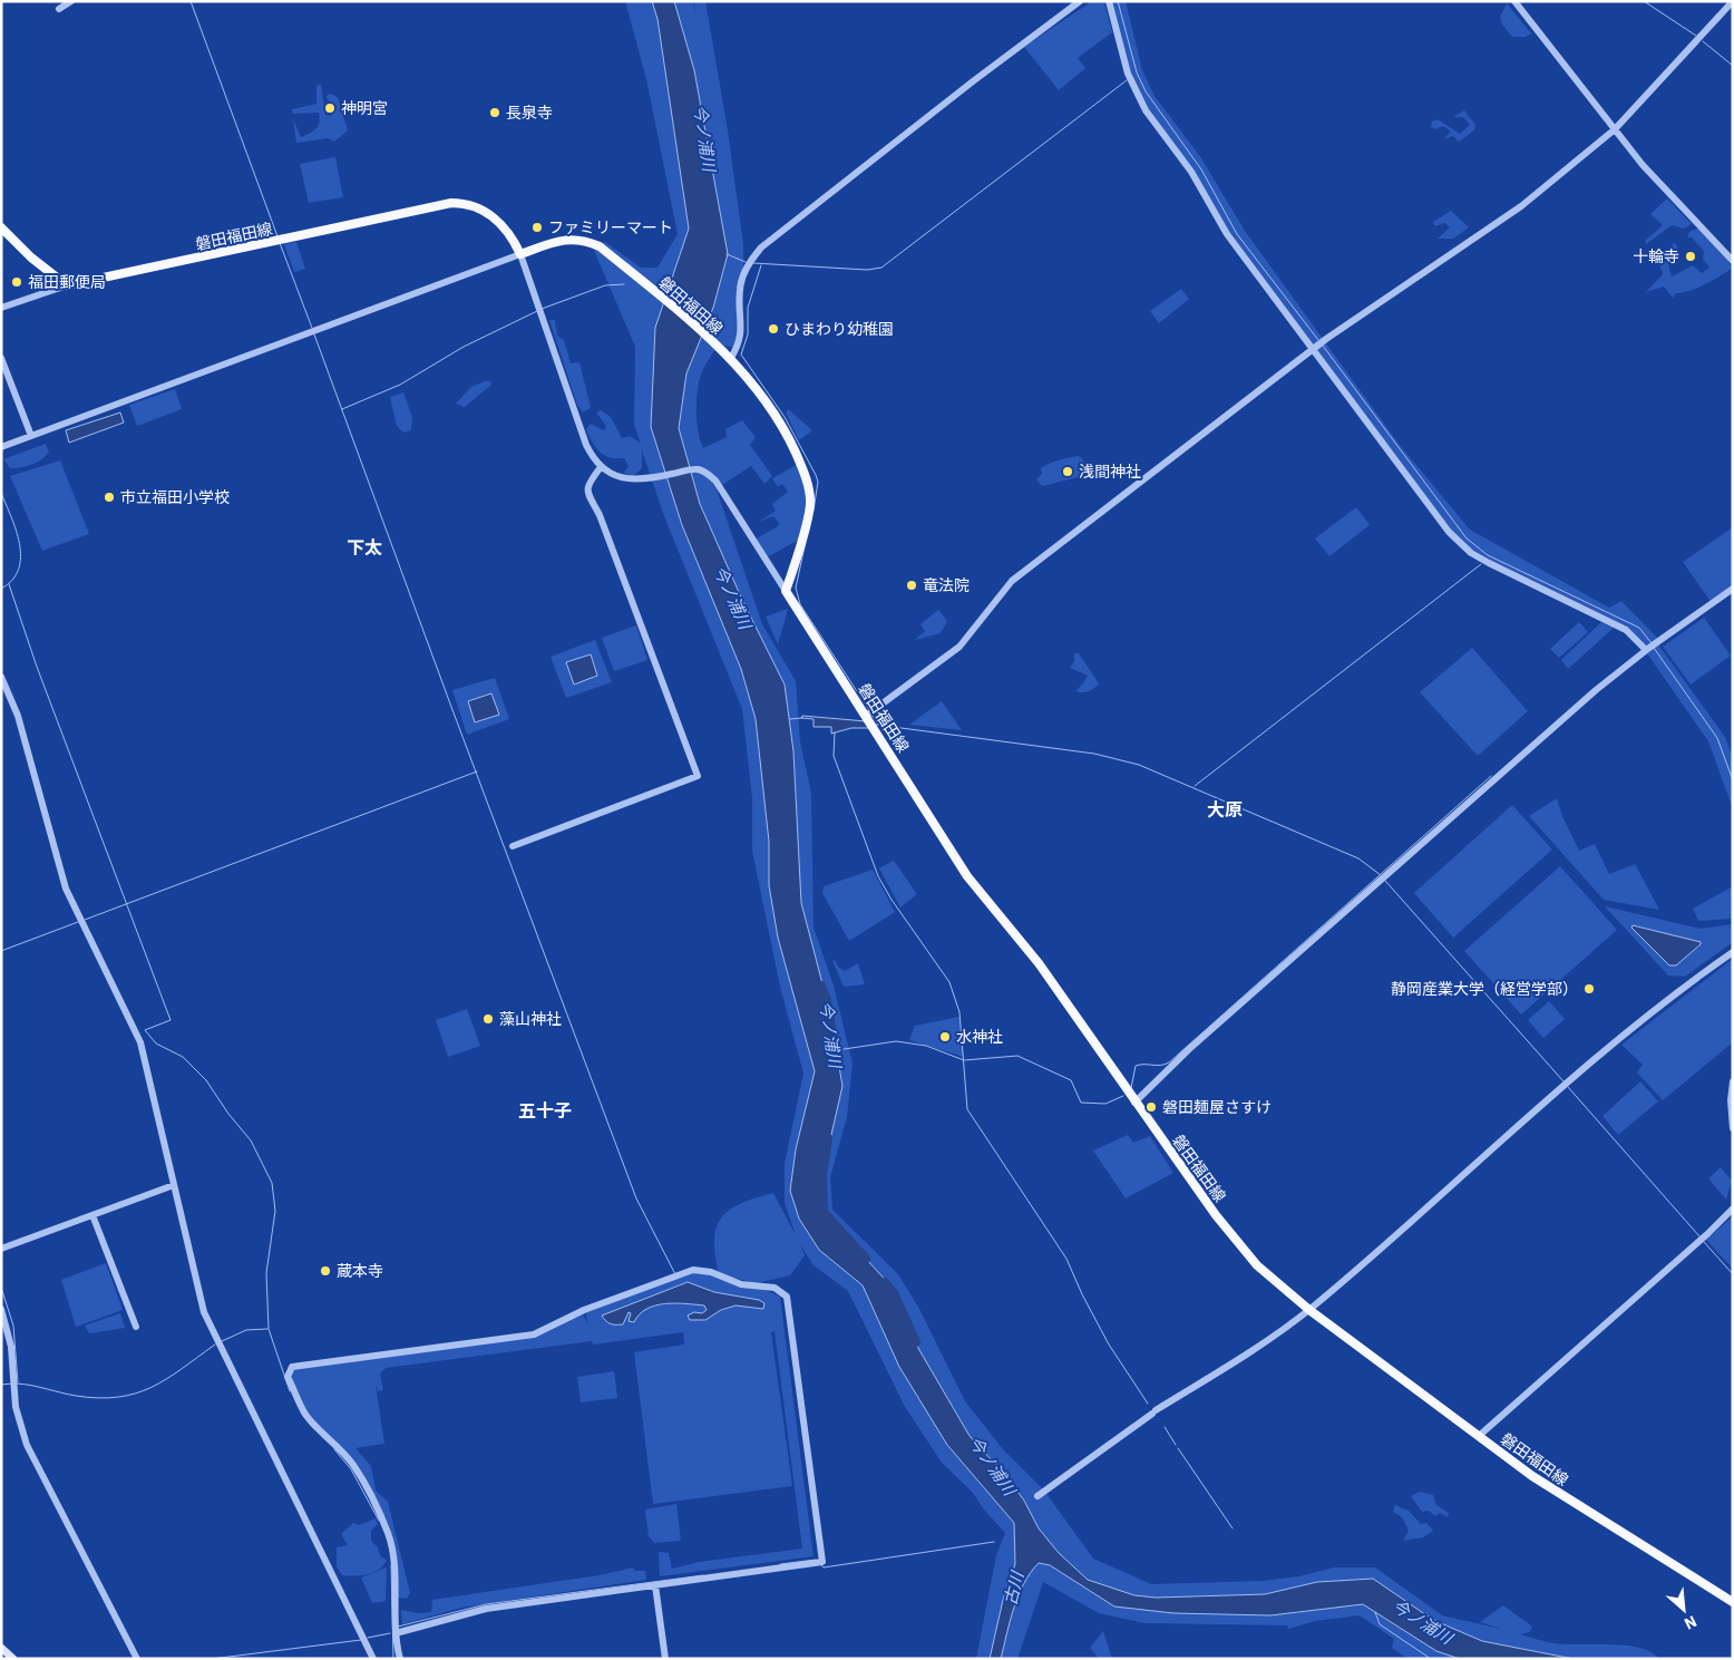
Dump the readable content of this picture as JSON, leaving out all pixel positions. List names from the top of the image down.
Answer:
{
  "streets": {
    "main road": ["磐田福田線"]
  },
  "districts": ["下太", "大原", "五十子"],
  "water": ["今ノ浦川", "古川"],
  "places": [
    "神明宮",
    "長泉寺",
    "ファミリーマート",
    "十輪寺",
    "福田郵便局",
    "ひまわり幼稚園",
    "浅間神社",
    "市立福田小学校",
    "竜法院",
    "静岡産業大学（経営学部）",
    "藻山神社",
    "水神社",
    "磐田麺屋さすけ",
    "蔵本寺"
  ],
  "north": "bottom right"
}
